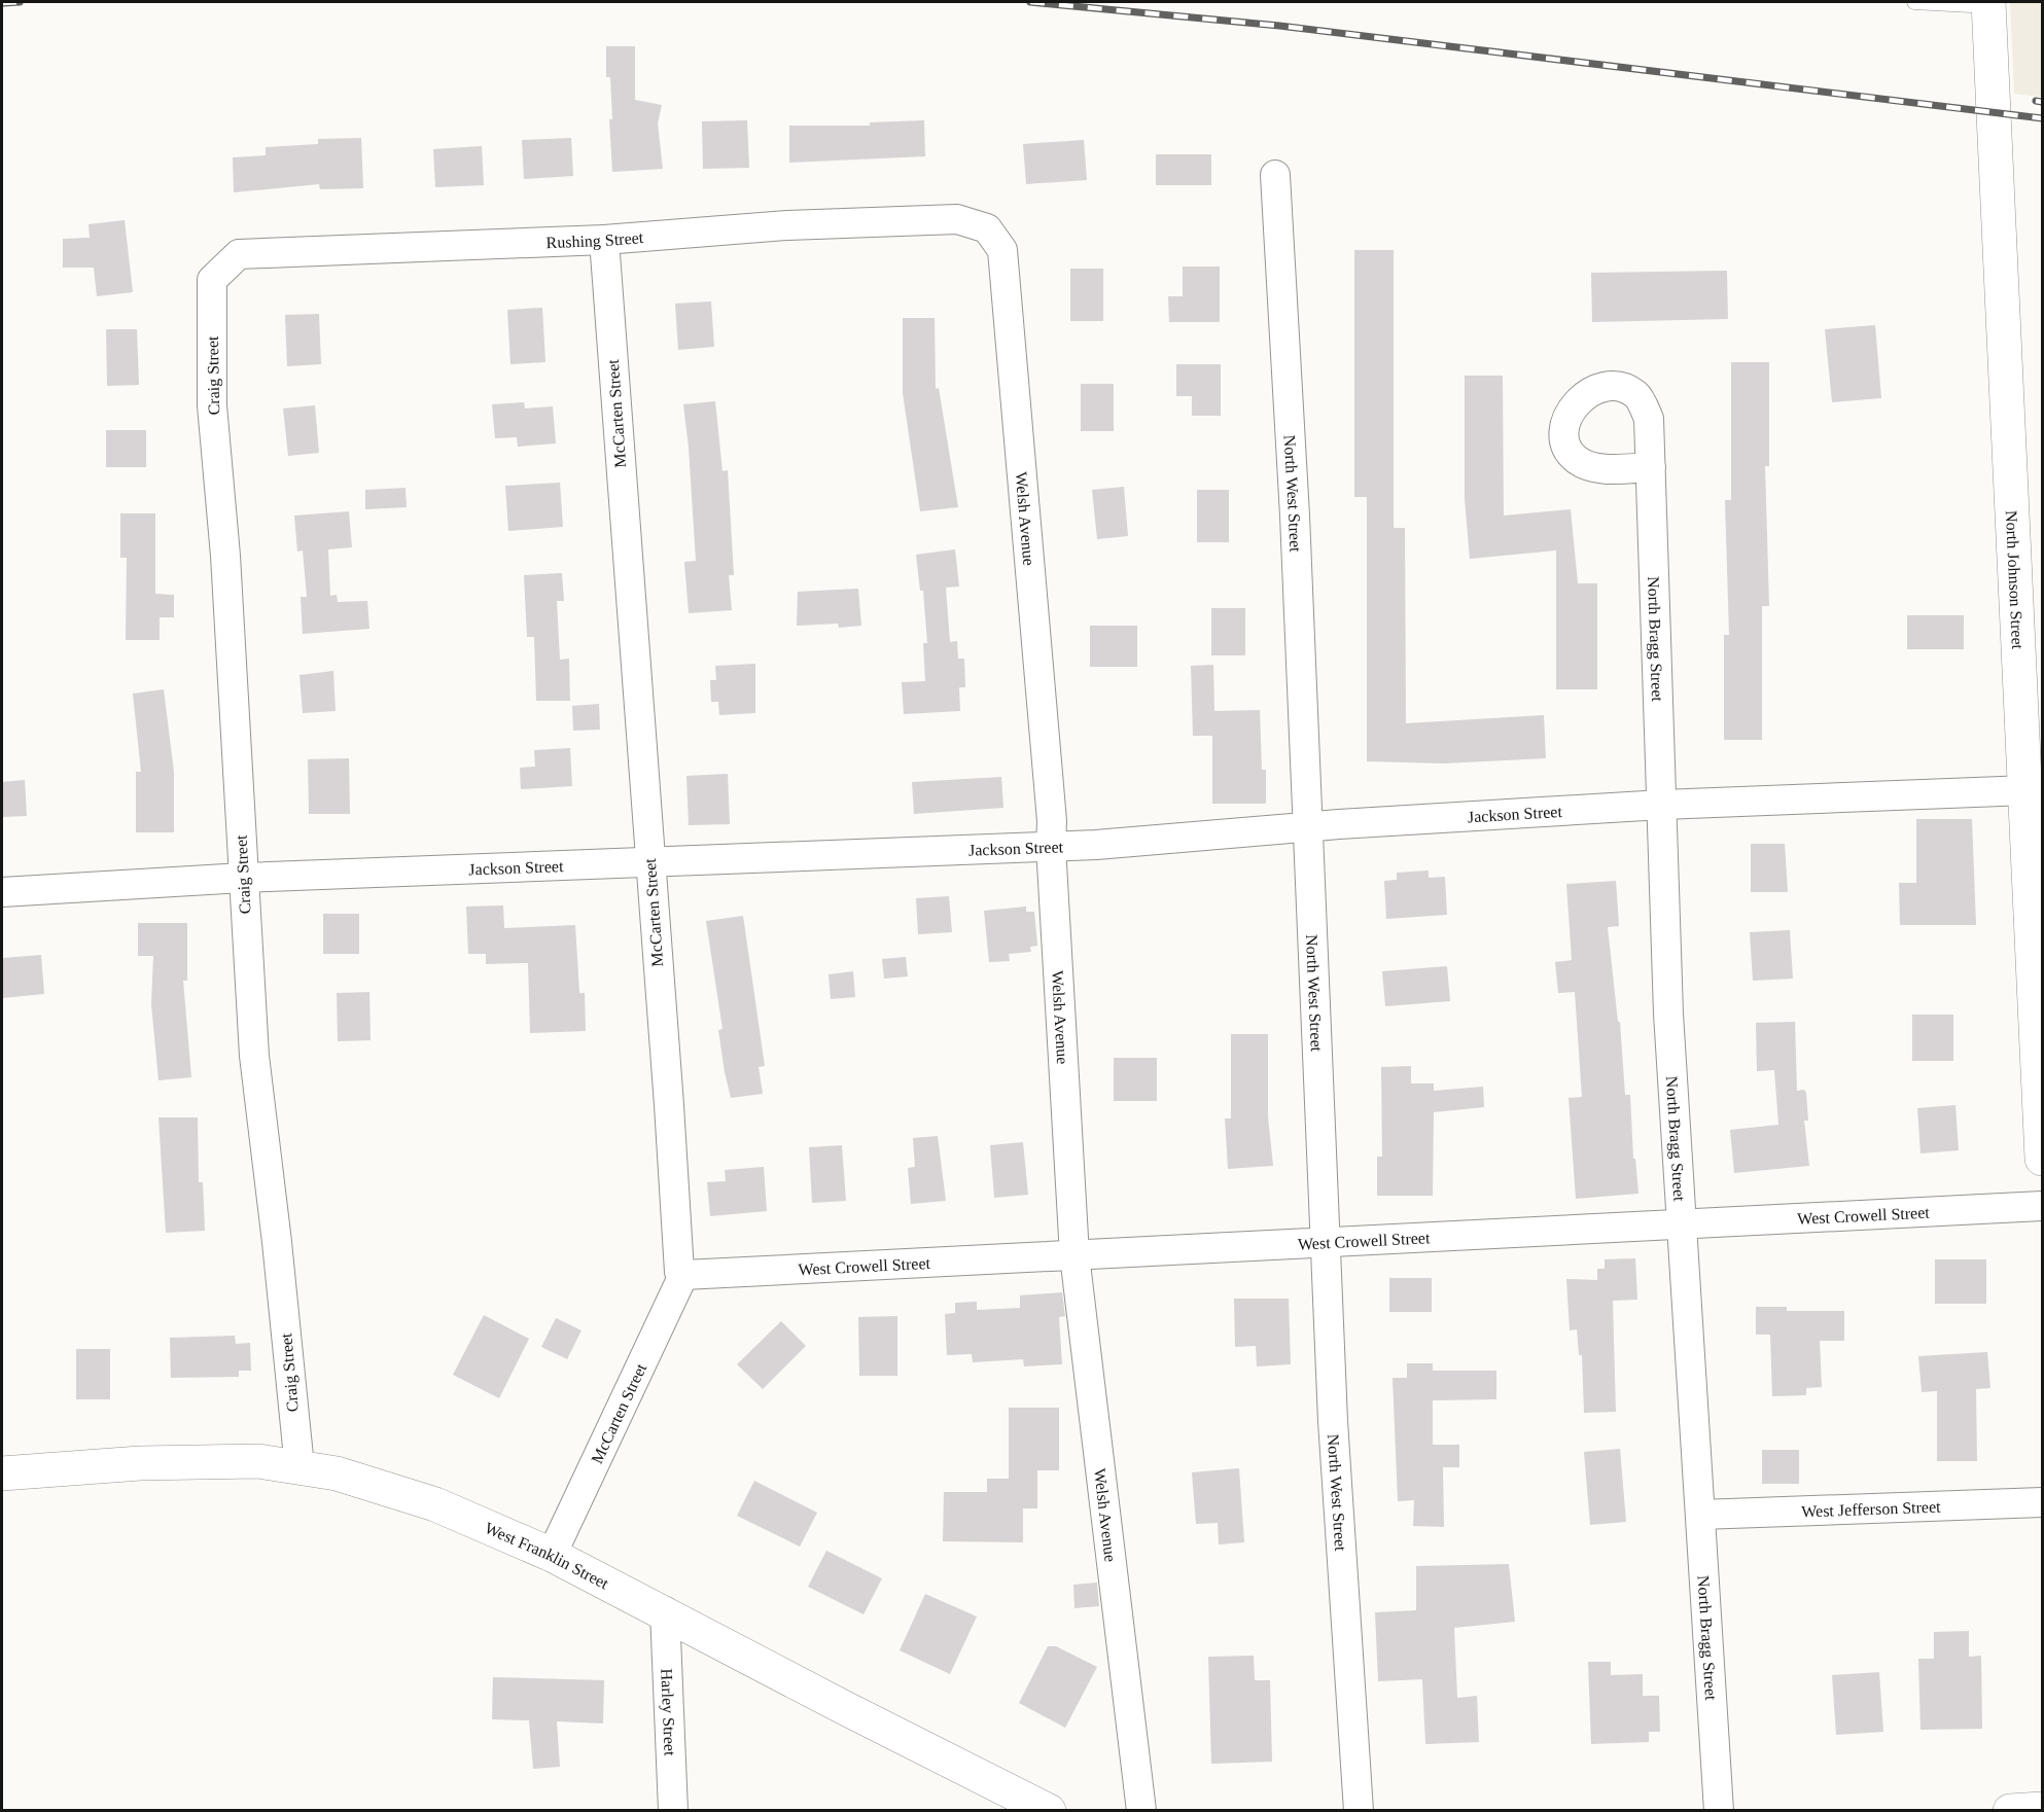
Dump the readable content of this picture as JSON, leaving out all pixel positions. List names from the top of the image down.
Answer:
{
  "streets": {
    "main road": ["North Johnson Street", "West Franklin Street"],
    "street": [
      "Rushing Street",
      "Craig Street",
      "McCarten Street",
      "North West Street",
      "Welsh Avenue",
      "North Bragg Street",
      "Jackson Street",
      "West Crowell Street",
      "West Jefferson Street",
      "Harley Street"
    ]
  },
  "crossings": [
    ["Rushing Street", "Craig Street"],
    ["Rushing Street", "McCarten Street"],
    ["Rushing Street", "Welsh Avenue"],
    ["Craig Street", "Jackson Street"],
    ["Craig Street", "West Franklin Street"],
    ["McCarten Street", "Jackson Street"],
    ["McCarten Street", "West Crowell Street"],
    ["McCarten Street", "West Franklin Street"],
    ["North West Street", "Jackson Street"],
    ["North West Street", "West Crowell Street"],
    ["Welsh Avenue", "Jackson Street"],
    ["Welsh Avenue", "West Crowell Street"],
    ["North Johnson Street", "Jackson Street"],
    ["North Bragg Street", "Jackson Street"],
    ["North Bragg Street", "West Crowell Street"],
    ["North Bragg Street", "West Jefferson Street"],
    ["West Franklin Street", "Harley Street"]
  ]
}
